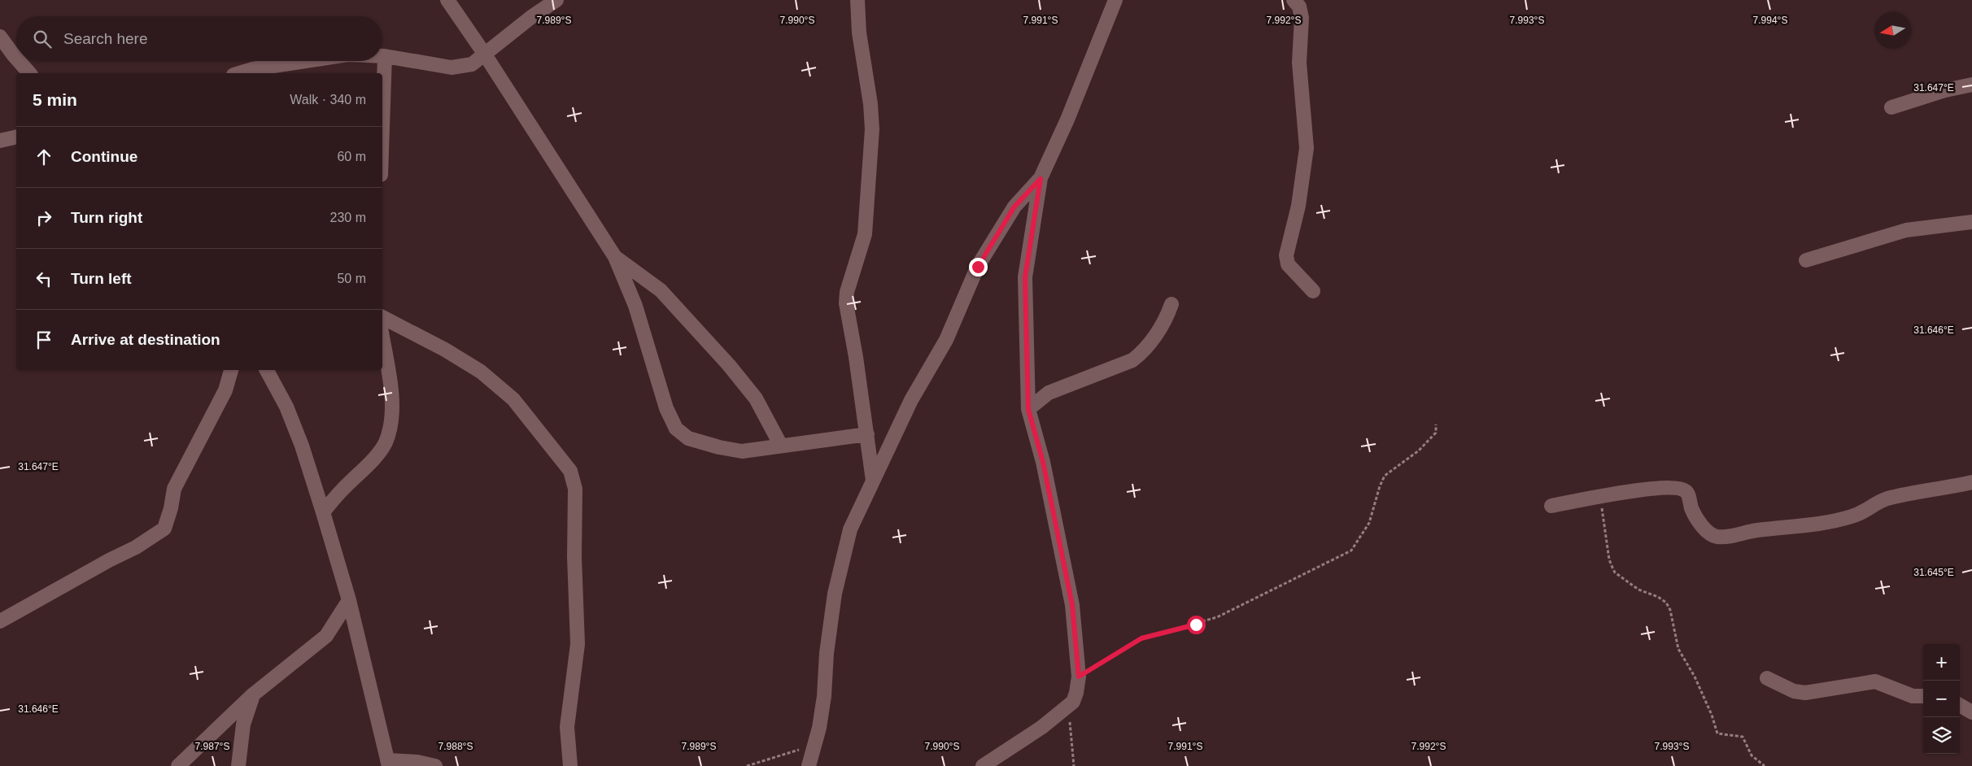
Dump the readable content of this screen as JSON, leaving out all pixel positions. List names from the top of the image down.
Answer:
{
  "north": "left",
  "page": {
    "search": "Search here",
    "heading": ["5 min", "Walk · 340 m"],
    "list": [
      ["Continue", "60 m"],
      ["Turn right", "230 m"],
      ["Turn left", "50 m"],
      "Arrive at destination"
    ],
    "map_buttons": ["+", "−"]
  },
  "coordinates": [
    "7.989°S",
    "7.990°S",
    "7.991°S",
    "7.992°S",
    "7.993°S",
    "7.994°S",
    "31.647°E",
    "31.646°E",
    "31.645°E",
    "7.987°S",
    "7.988°S"
  ]
}
